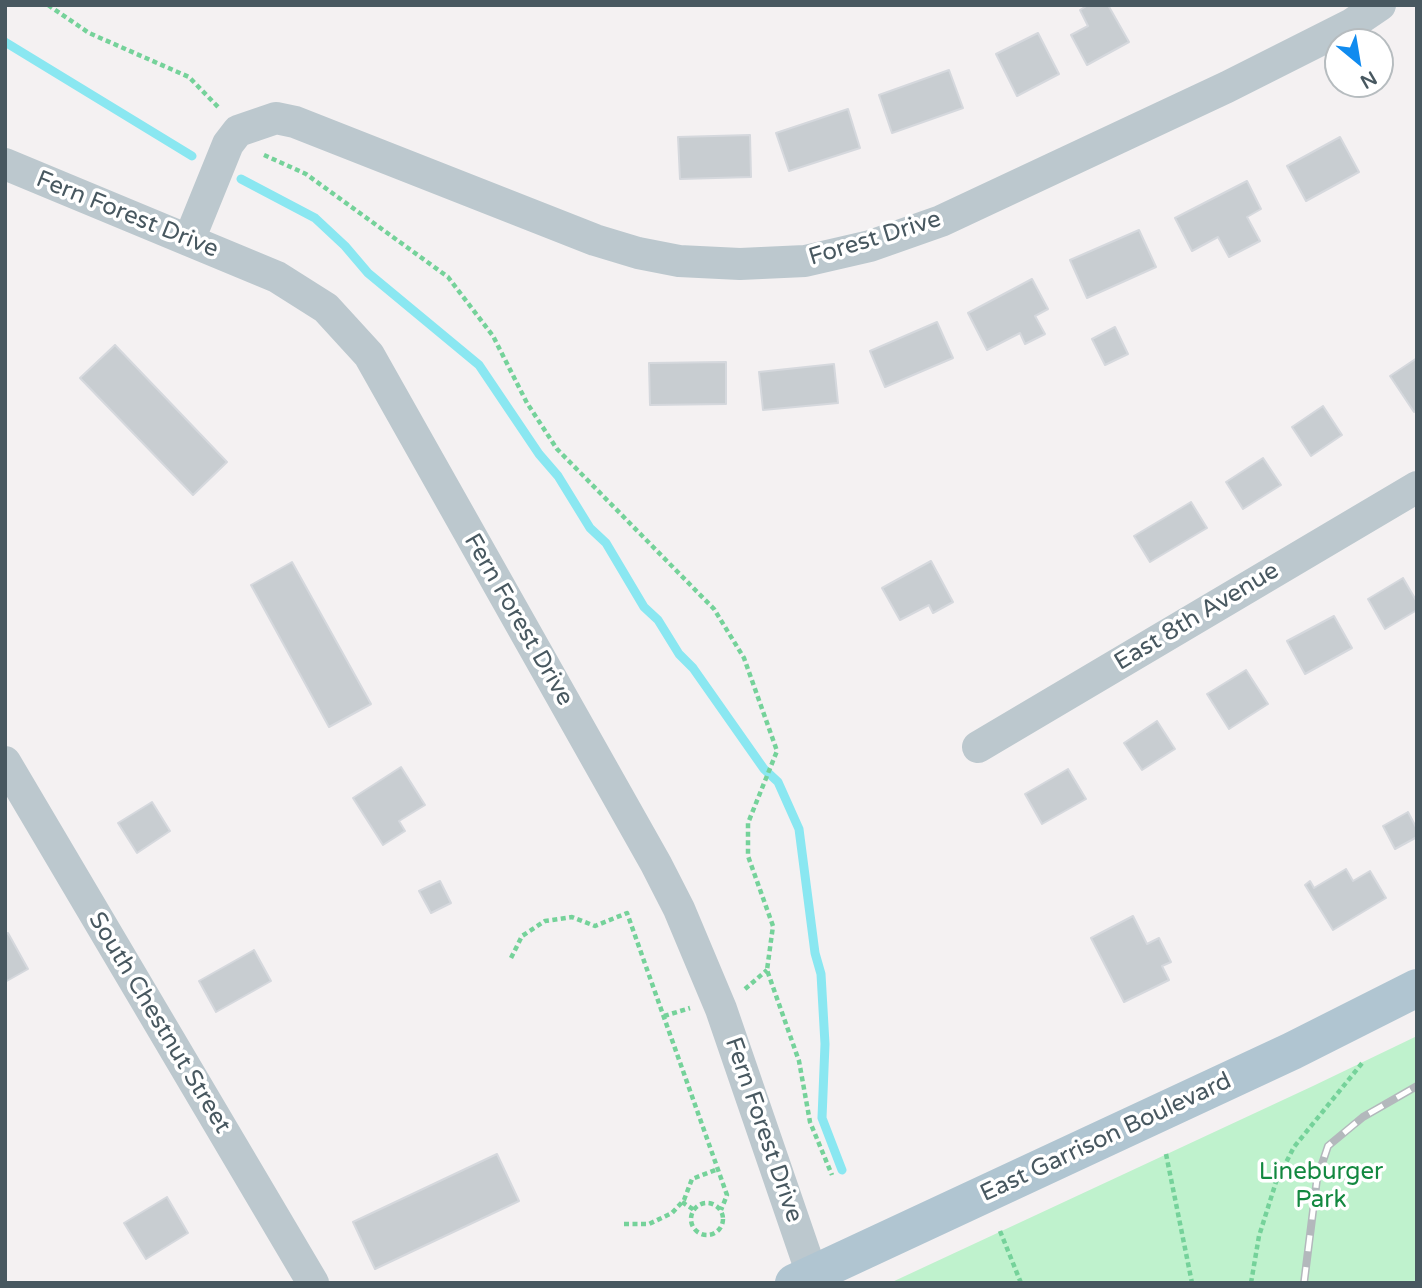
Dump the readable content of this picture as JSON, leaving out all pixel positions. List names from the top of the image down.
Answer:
{
  "streets": {
    "main road": ["East Garrison Boulevard"],
    "street": [
      "Fern Forest Drive",
      "Forest Drive",
      "East 8th Avenue",
      "South Chestnut Street"
    ]
  },
  "crossings": [
    ["Fern Forest Drive", "East Garrison Boulevard"]
  ],
  "parks": ["Lineburger Park"],
  "north": "bottom right"
}
